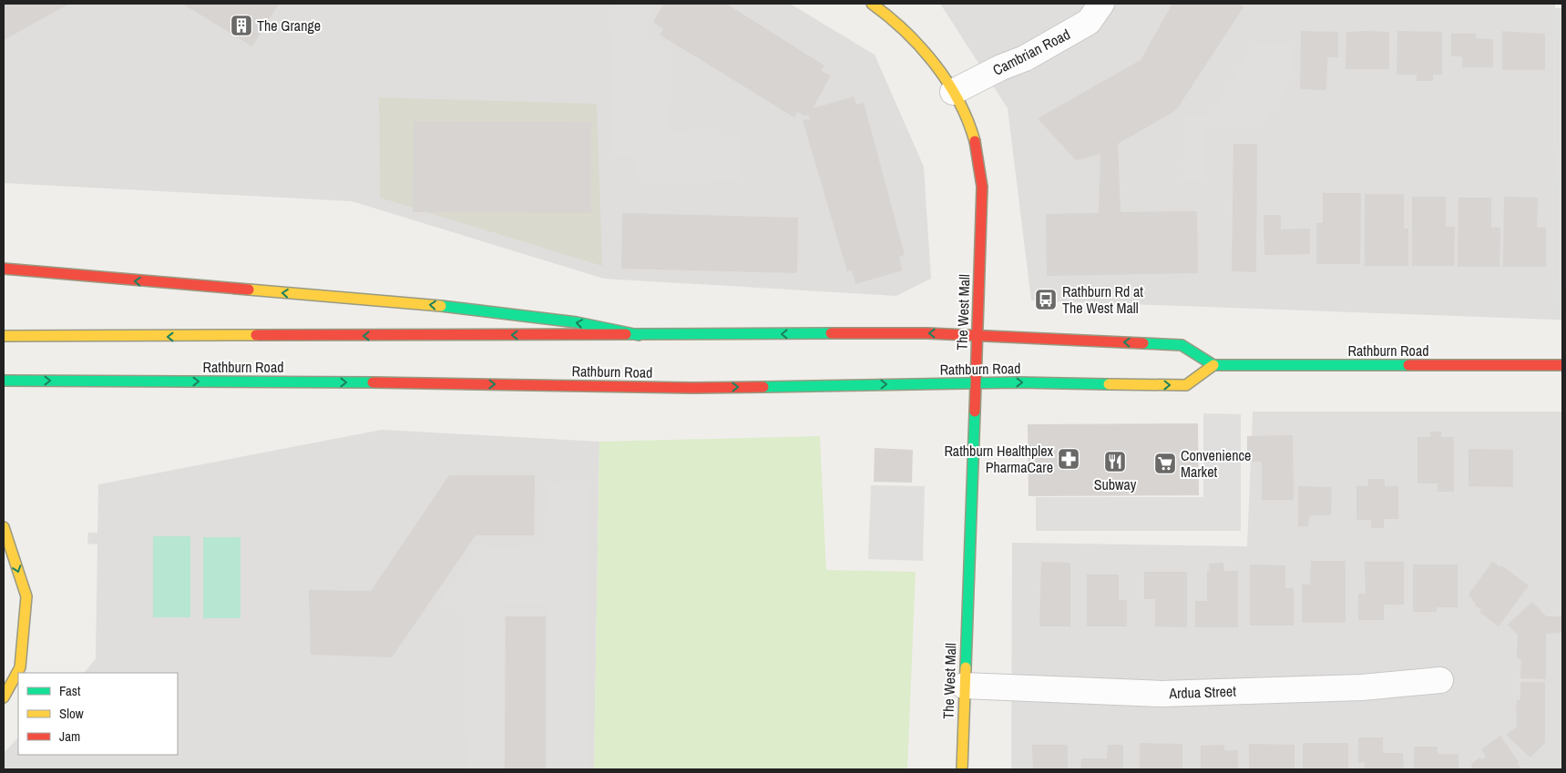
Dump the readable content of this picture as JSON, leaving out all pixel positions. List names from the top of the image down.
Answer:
{
  "streets": {
    "main road": ["The West Mall", "Rathburn Road"],
    "street": ["Cambrian Road", "Ardua Street"]
  },
  "crossings": [
    ["Cambrian Road", "The West Mall"],
    ["The West Mall", "Rathburn Road"],
    ["The West Mall", "Ardua Street"]
  ],
  "places": {
    "building": ["The Grange"],
    "bus stop": ["Rathburn Rd at The West Mall"],
    "pharmacy": ["Rathburn Healthplex PharmaCare"],
    "restaurant": ["Subway"],
    "supermarket": ["Convenience Market"]
  },
  "legend": ["Fast", "Slow", "Jam"]
}
